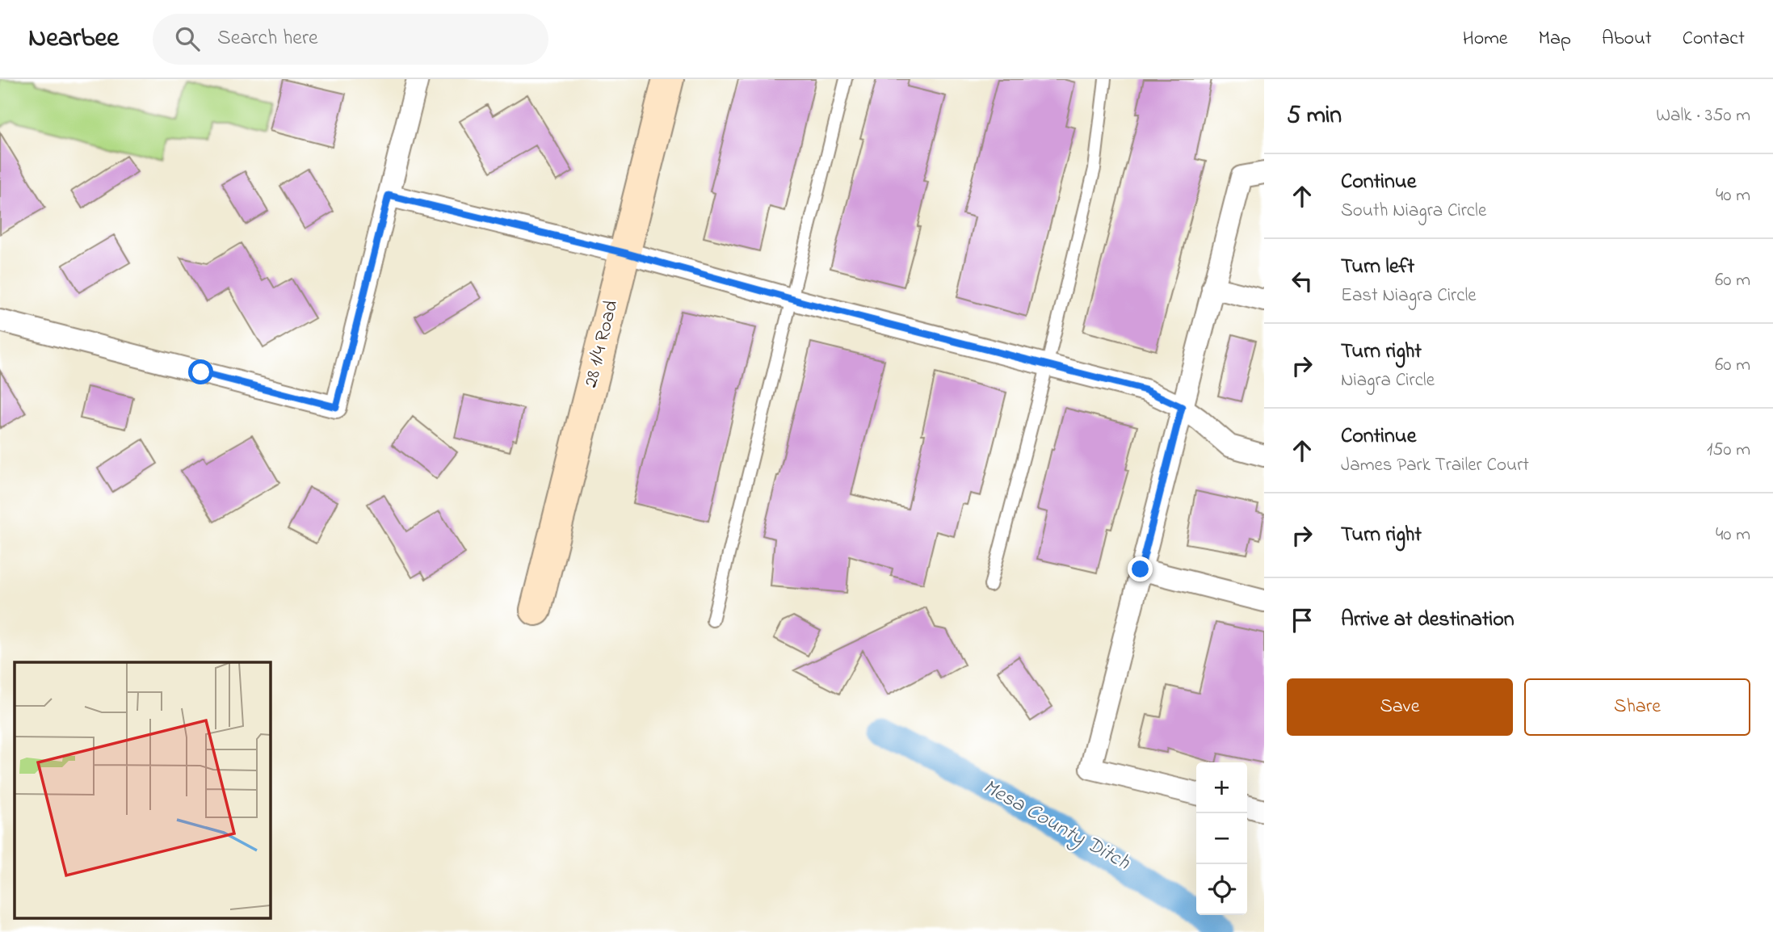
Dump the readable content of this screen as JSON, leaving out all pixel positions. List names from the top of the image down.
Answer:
{
  "streets": {
    "street": ["28 1/4 Road"]
  },
  "water": ["Mesa County Ditch"],
  "page": {
    "header": "Nearbee",
    "search": "Search here",
    "nav": [
      "Home",
      "Map",
      "About",
      "Contact"
    ],
    "heading": ["5 min", "Walk · 350 m"],
    "list": [
      ["Continue", "South Niagra Circle", "40 m"],
      ["Turn left", "East Niagra Circle", "60 m"],
      ["Turn right", "Niagra Circle", "60 m"],
      ["Continue", "James Park Trailer Court", "150 m"],
      ["Turn right", "40 m"],
      "Arrive at destination"
    ],
    "buttons": ["Save", "Share"],
    "map_buttons": ["+", "−"]
  }
}
